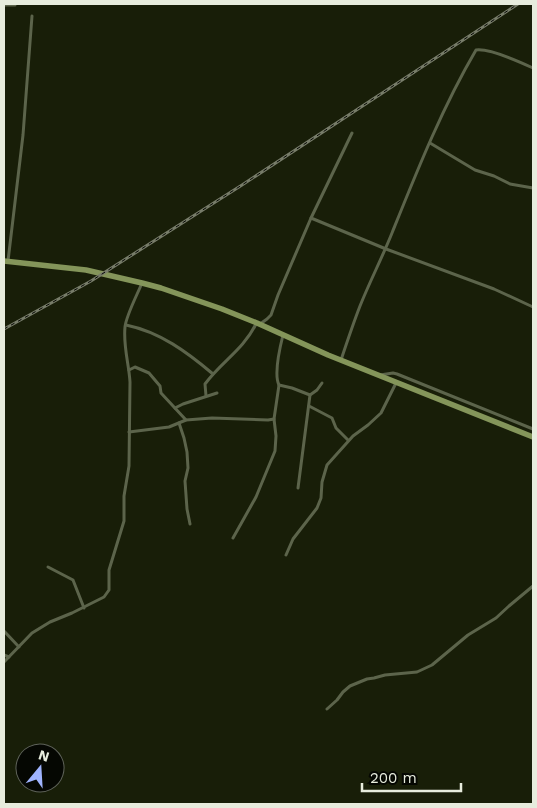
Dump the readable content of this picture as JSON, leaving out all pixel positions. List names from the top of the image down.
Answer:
{
  "scale_bar": "200 m",
  "north": "top"
}
